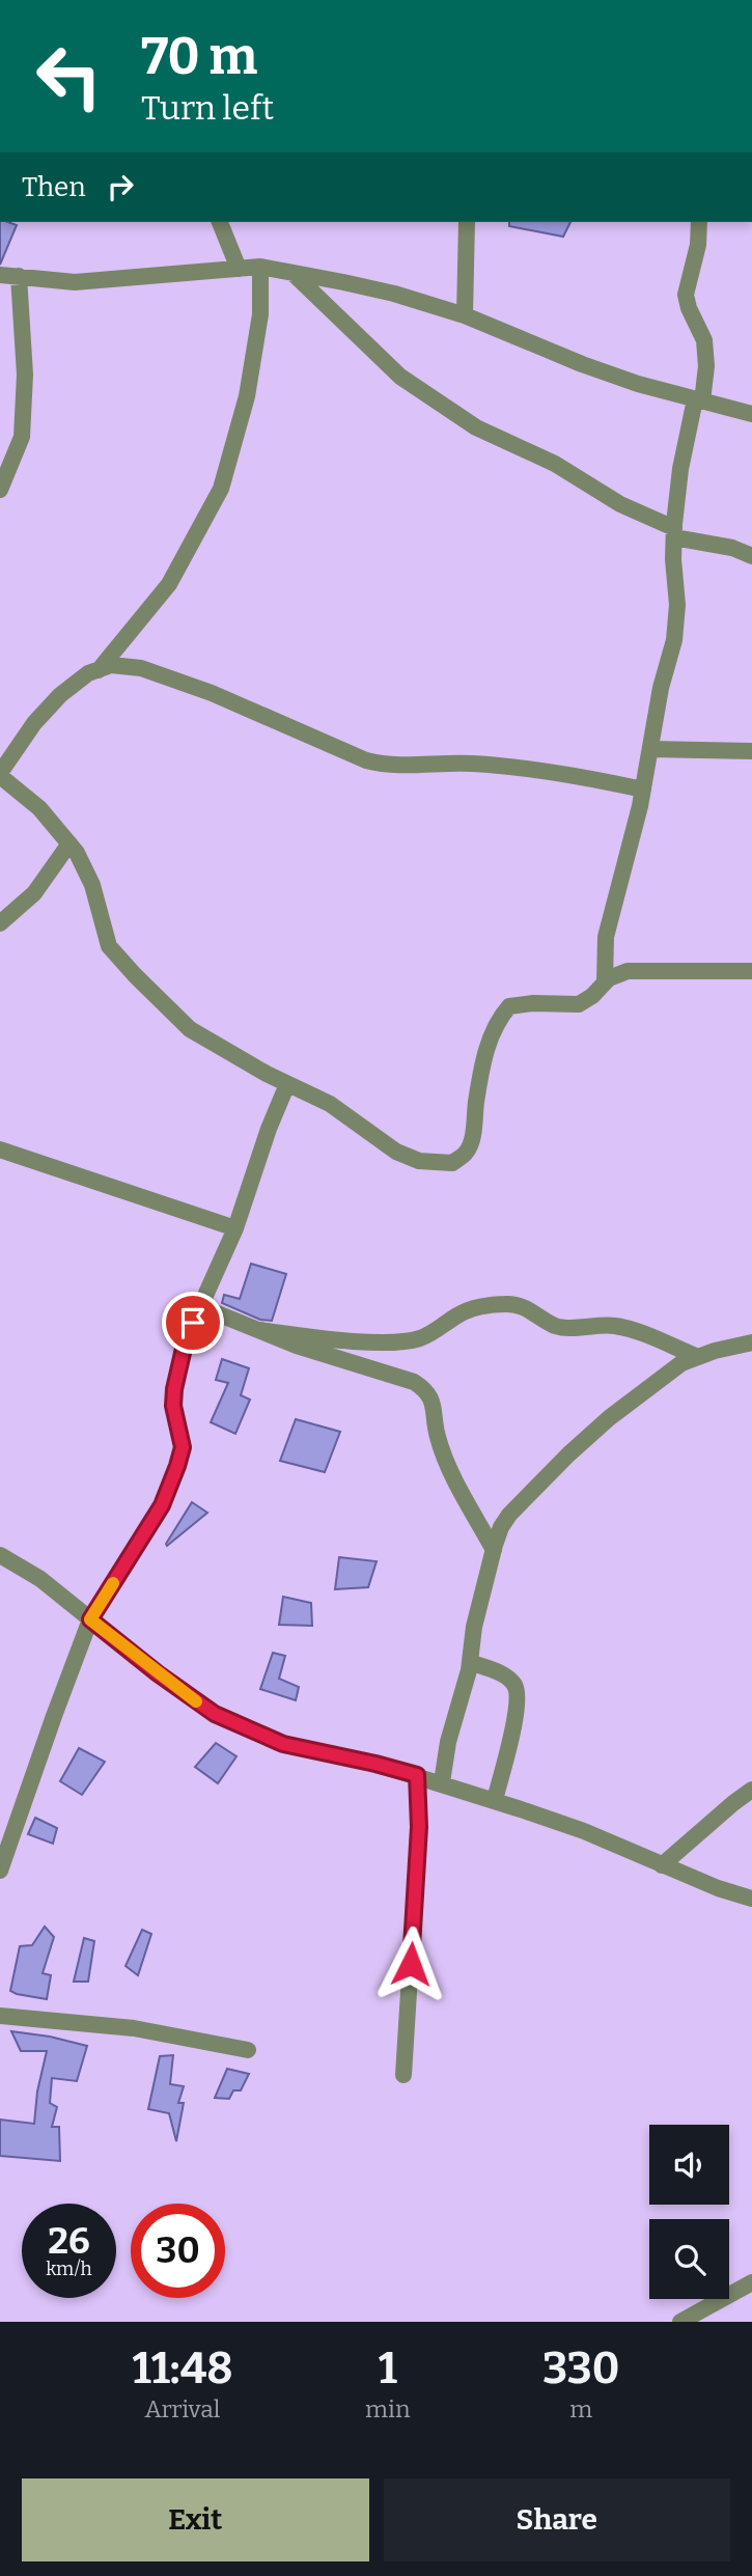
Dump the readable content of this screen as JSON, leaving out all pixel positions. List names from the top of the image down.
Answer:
{
  "page": {
    "turn": ["70 m", "Turn left"],
    "then": "Then",
    "speed": "26 km/h",
    "limit": "30",
    "eta": [
      "11:48",
      "Arrival",
      "1",
      "min",
      "330",
      "m"
    ],
    "buttons": ["Exit", "Share"]
  }
}
